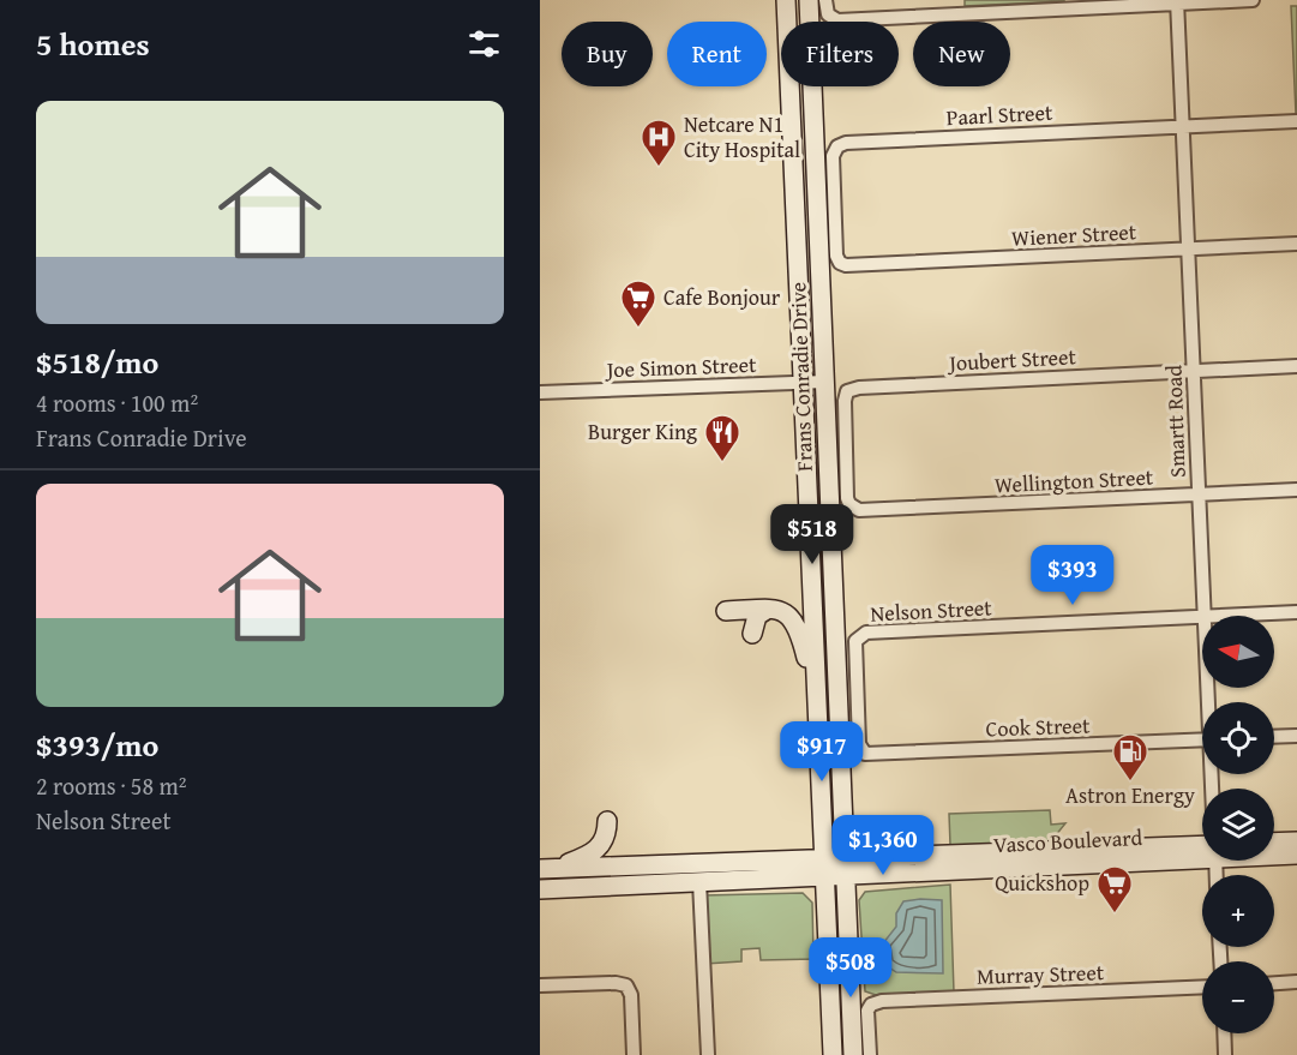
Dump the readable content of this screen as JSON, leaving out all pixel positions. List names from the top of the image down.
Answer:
{
  "streets": {
    "main road": ["Frans Conradie Drive", "Vasco Boulevard"],
    "street": [
      "Paarl Street",
      "Wiener Street",
      "Joubert Street",
      "Joe Simon Street",
      "Smartt Road",
      "Wellington Street",
      "Nelson Street",
      "Cook Street",
      "Murray Street"
    ]
  },
  "crossings": [
    ["Paarl Street", "Wiener Street"],
    ["Paarl Street", "Smartt Road"],
    ["Wiener Street", "Smartt Road"],
    ["Joubert Street", "Smartt Road"],
    ["Joubert Street", "Wellington Street"],
    ["Joe Simon Street", "Frans Conradie Drive"],
    ["Frans Conradie Drive", "Vasco Boulevard"],
    ["Smartt Road", "Wellington Street"],
    ["Nelson Street", "Cook Street"]
  ],
  "places": {
    "hospital": ["Netcare N1 City Hospital"],
    "supermarket": ["Cafe Bonjour", "Quickshop"],
    "restaurant": ["Burger King"],
    "fuel station": ["Astron Energy"]
  },
  "north": "left",
  "page": {
    "heading": "5 homes",
    "chip": [
      "Buy",
      "Rent",
      "Filters",
      "New"
    ],
    "list": [
      {
        "name": "$518/mo",
        "note": "4 rooms · 100 m² · Frans Conradie Drive"
      },
      {
        "name": "$393/mo",
        "note": "2 rooms · 58 m² · Nelson Street"
      }
    ],
    "price": [
      "$518",
      "$393",
      "$917",
      "$1,360",
      "$508"
    ],
    "map_buttons": ["+", "−"]
  }
}
